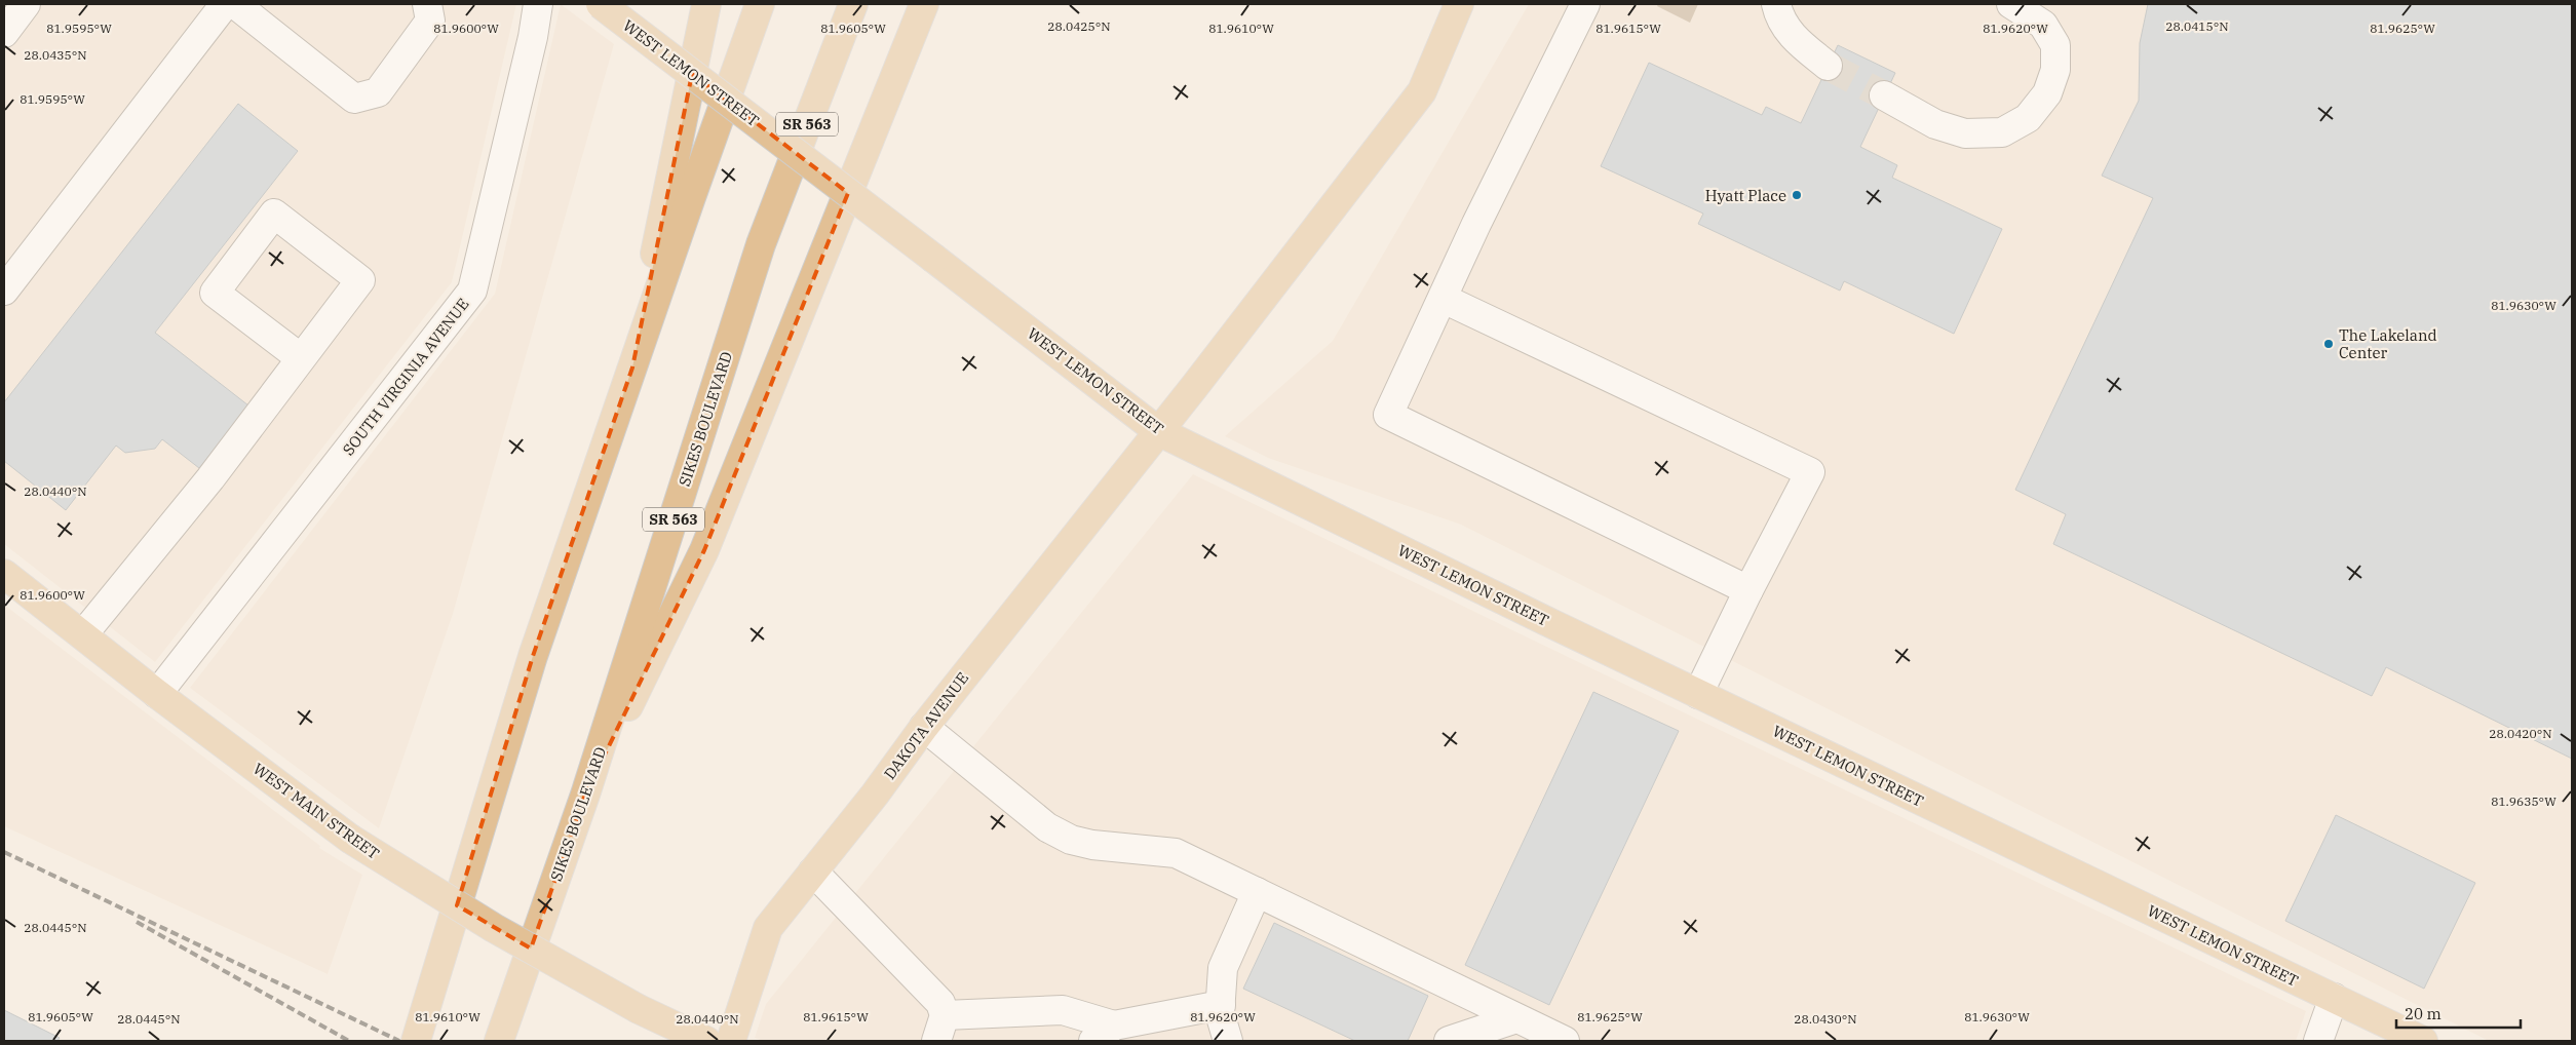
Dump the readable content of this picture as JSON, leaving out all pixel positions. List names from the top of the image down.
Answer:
{
  "streets": {
    "main road": [
      "WEST LEMON STREET",
      "SR 563",
      "SIKES BOULEVARD",
      "DAKOTA AVENUE",
      "WEST MAIN STREET"
    ],
    "street": ["SOUTH VIRGINIA AVENUE"]
  },
  "crossings": [
    ["WEST LEMON STREET", "DAKOTA AVENUE"],
    ["SOUTH VIRGINIA AVENUE", "WEST MAIN STREET"]
  ],
  "places": ["Hyatt Place", "The Lakeland Center"],
  "scale_bar": "20 m",
  "coordinates": [
    "28.0425°N",
    "28.0415°N",
    "81.9595°W",
    "81.9600°W",
    "81.9605°W",
    "81.9610°W",
    "81.9615°W",
    "81.9620°W",
    "81.9625°W",
    "28.0435°N",
    "81.9630°W",
    "28.0440°N",
    "28.0420°N",
    "81.9635°W",
    "28.0445°N",
    "28.0430°N"
  ]
}
